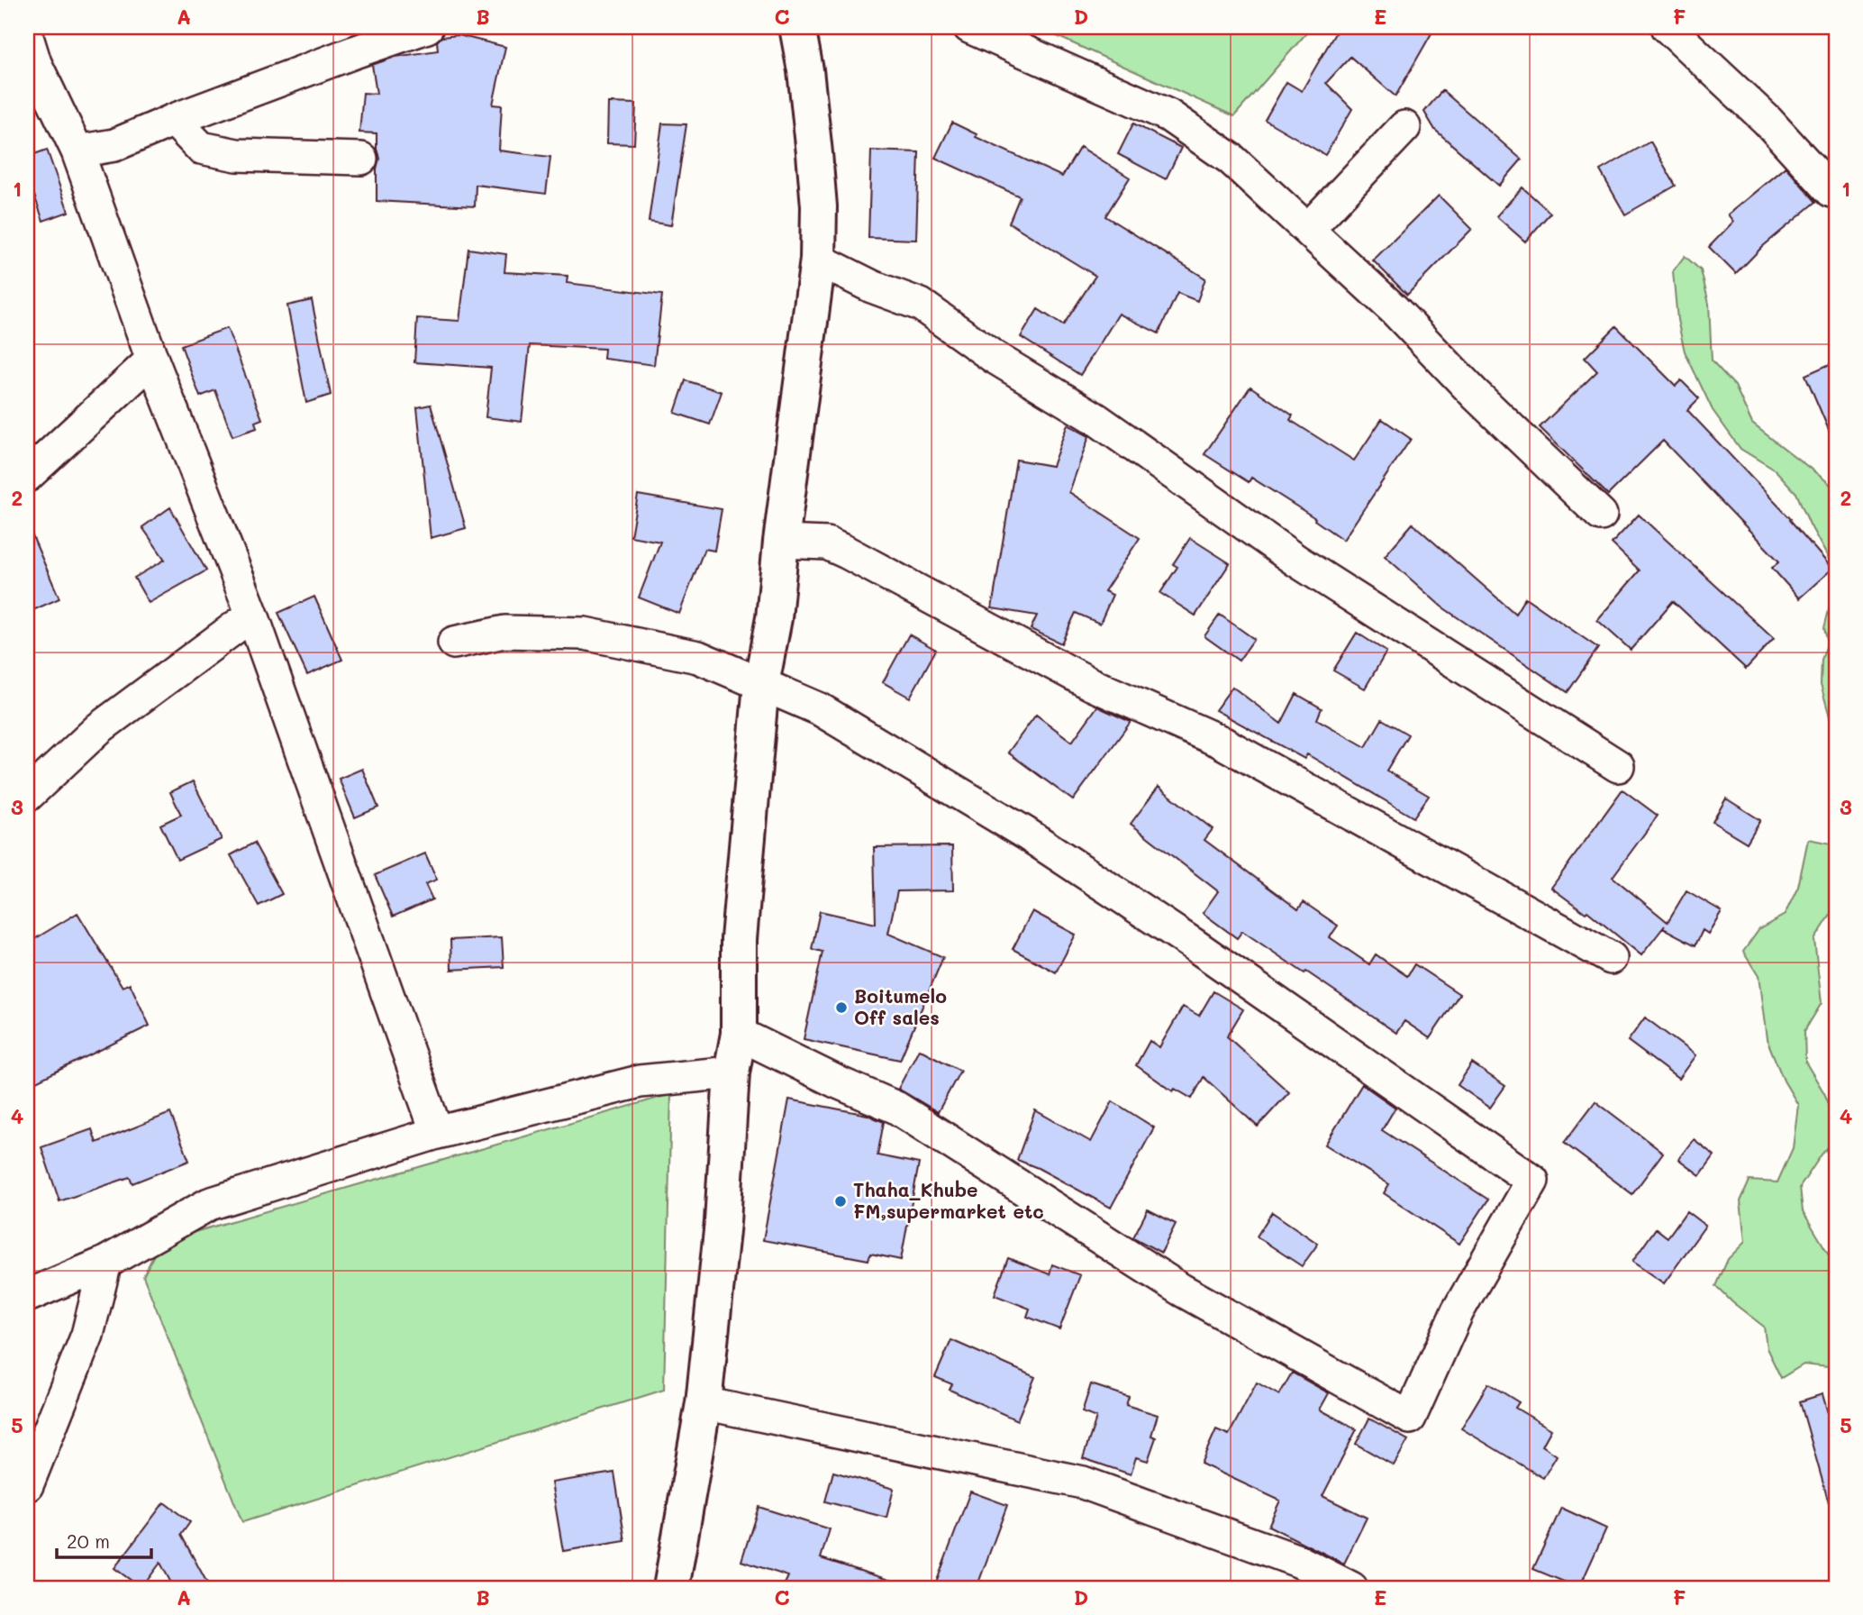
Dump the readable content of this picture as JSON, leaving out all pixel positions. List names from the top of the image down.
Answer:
{
  "places": ["Boitumelo Off sales", "Thaha_Khube FM,supermarket etc"],
  "scale_bar": "20 m",
  "grid": {
    "columns": [
      "A",
      "B",
      "C",
      "D",
      "E",
      "F"
    ],
    "rows": [
      "1",
      "2",
      "3",
      "4",
      "5"
    ]
  }
}
